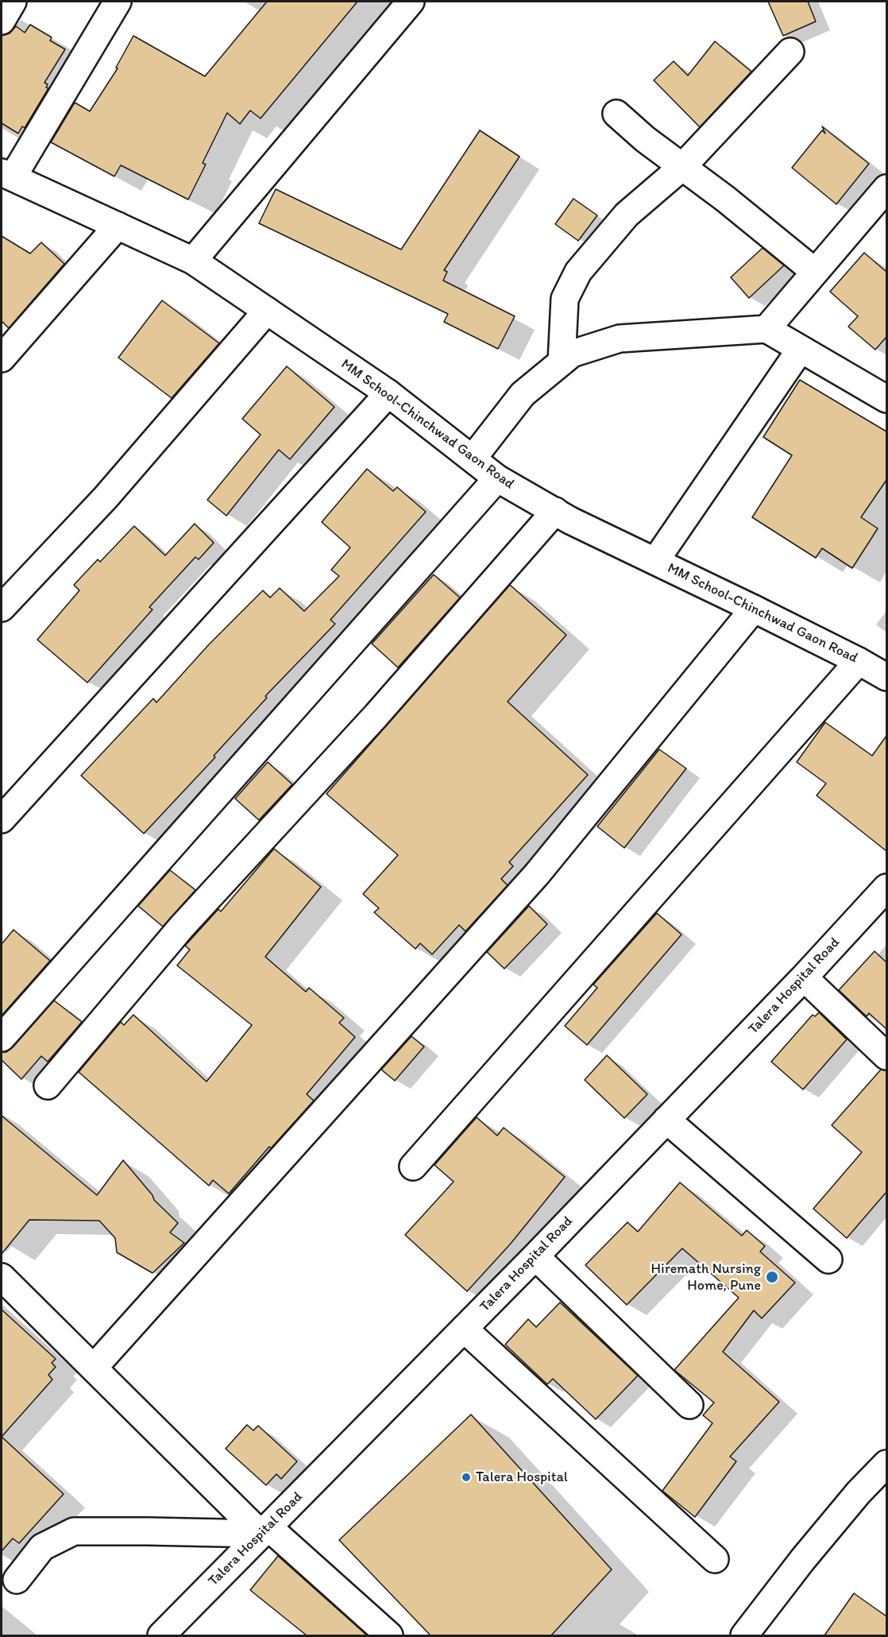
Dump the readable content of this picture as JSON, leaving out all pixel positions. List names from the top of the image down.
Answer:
{
  "streets": {
    "street": ["MM School-Chinchwad Gaon Road", "Talera Hospital Road"]
  },
  "places": ["Hiremath Nursing Home, Pune", "Talera Hospital"]
}
